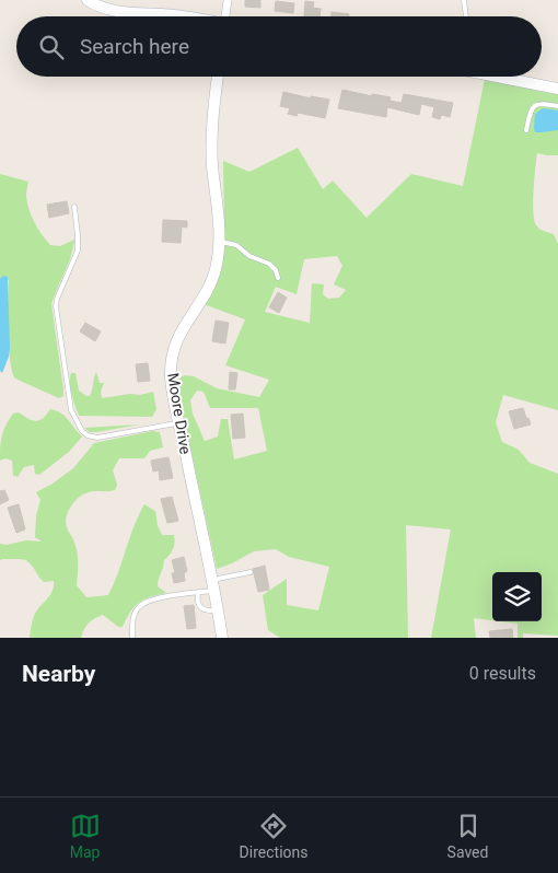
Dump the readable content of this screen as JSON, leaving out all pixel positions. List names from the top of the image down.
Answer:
{
  "streets": {
    "main road": ["Moore Drive"]
  },
  "page": {
    "search": "Search here",
    "heading": ["Nearby", "0 results"],
    "nav": ["Map", "Directions", "Saved"]
  }
}
